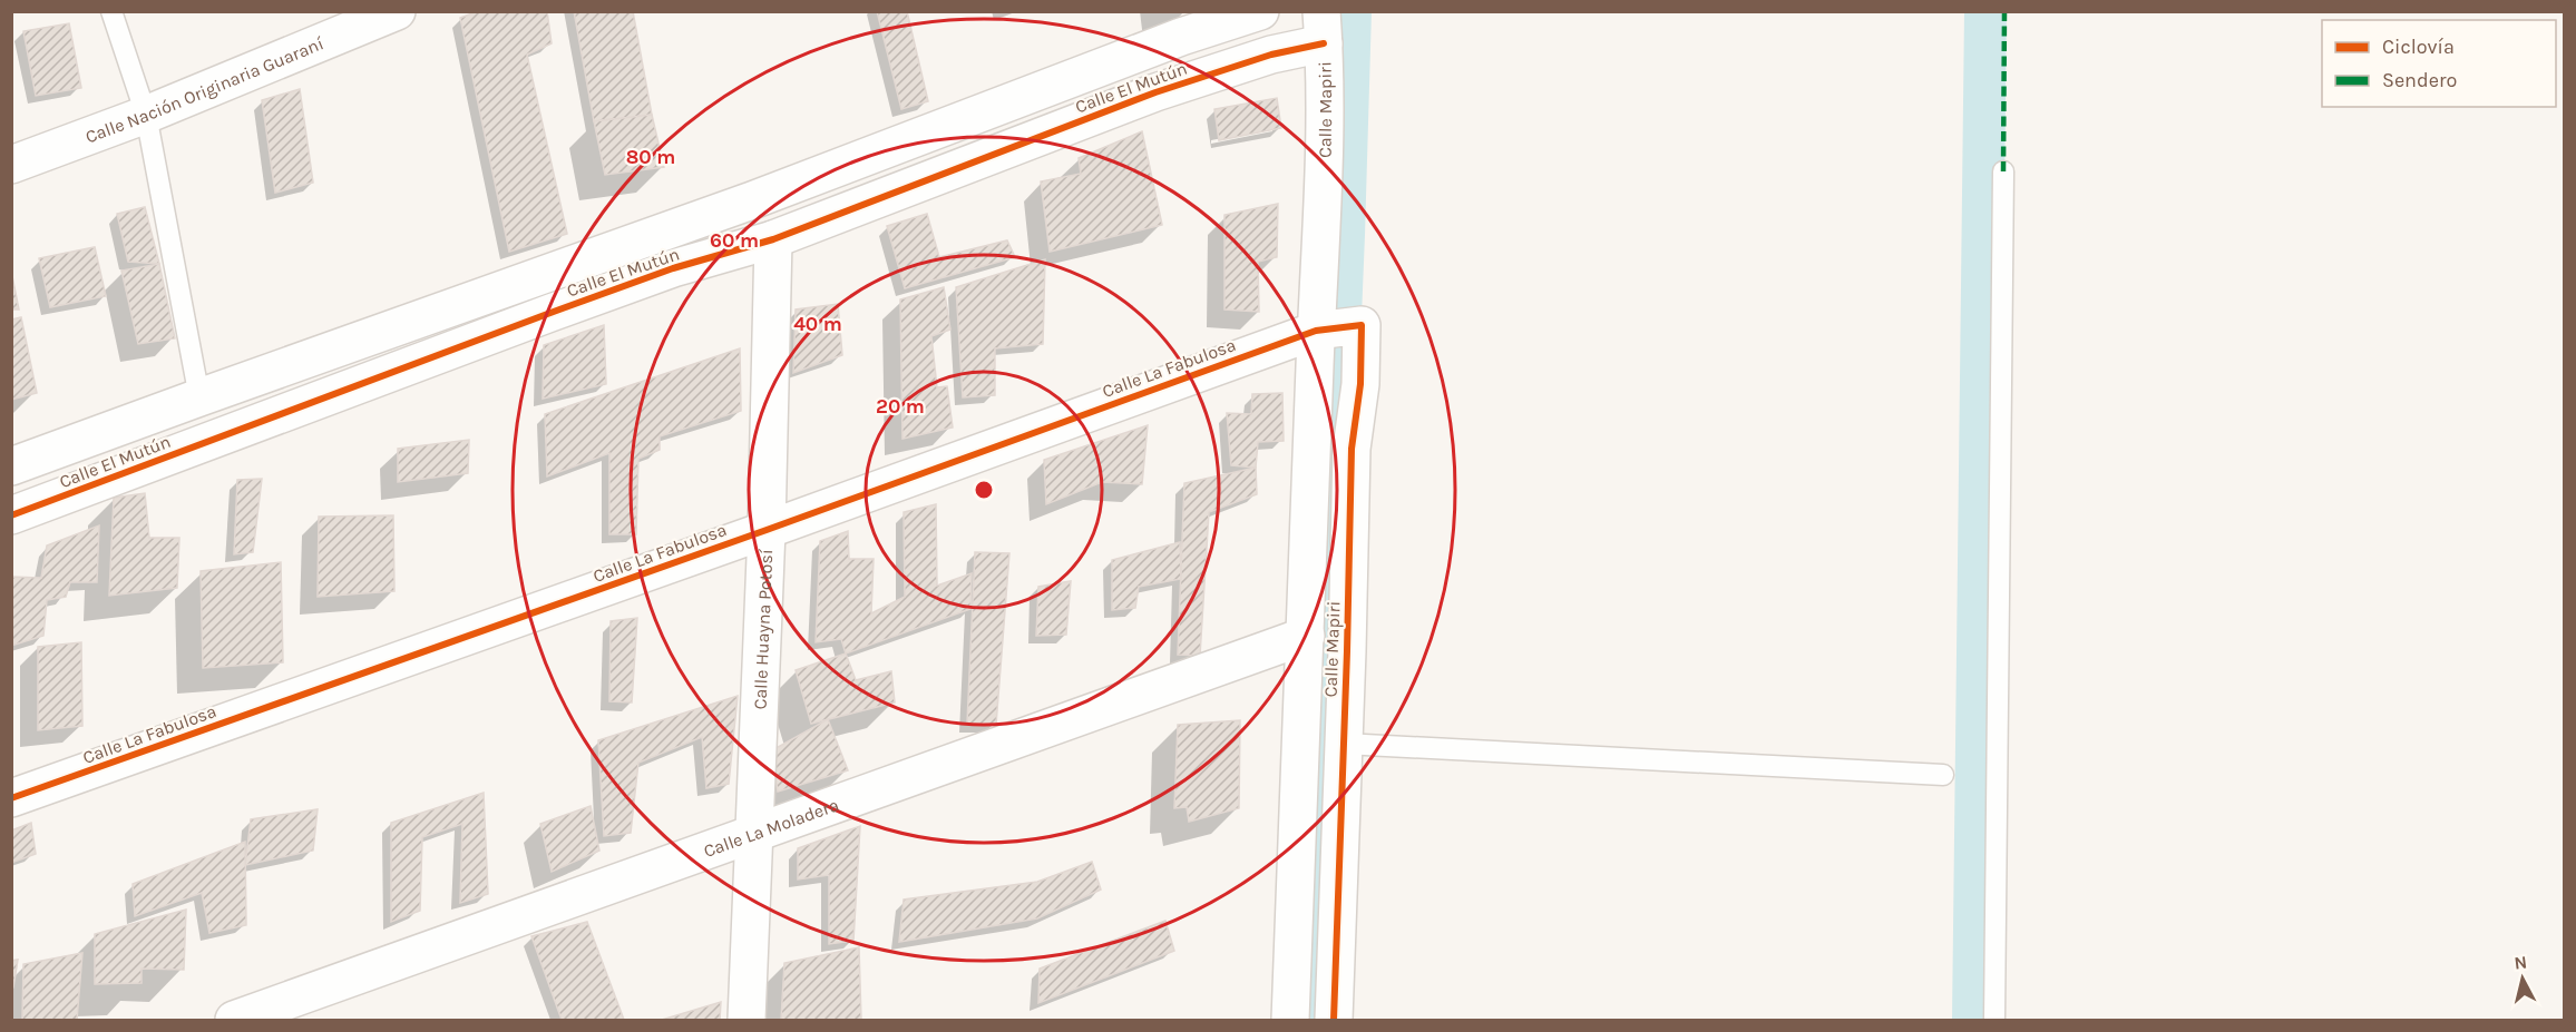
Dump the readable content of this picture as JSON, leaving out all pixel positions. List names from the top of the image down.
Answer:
{
  "streets": {
    "street": [
      "Calle El Mutún",
      "Calle Nación Originaria Guaraní",
      "Calle Mapiri",
      "Calle La Fabulosa",
      "Calle Huayna Potosí",
      "Calle La Moladera"
    ]
  },
  "crossings": [
    ["Calle El Mutún", "Calle Mapiri"],
    ["Calle El Mutún", "Calle Huayna Potosí"],
    ["Calle Mapiri", "Calle La Fabulosa"],
    ["Calle Mapiri", "Calle La Moladera"],
    ["Calle La Fabulosa", "Calle Huayna Potosí"],
    ["Calle Huayna Potosí", "Calle La Moladera"]
  ],
  "legend": ["Ciclovía", "Sendero"],
  "north": "top",
  "rings": [
    "80 m",
    "60 m",
    "40 m",
    "20 m"
  ]
}
